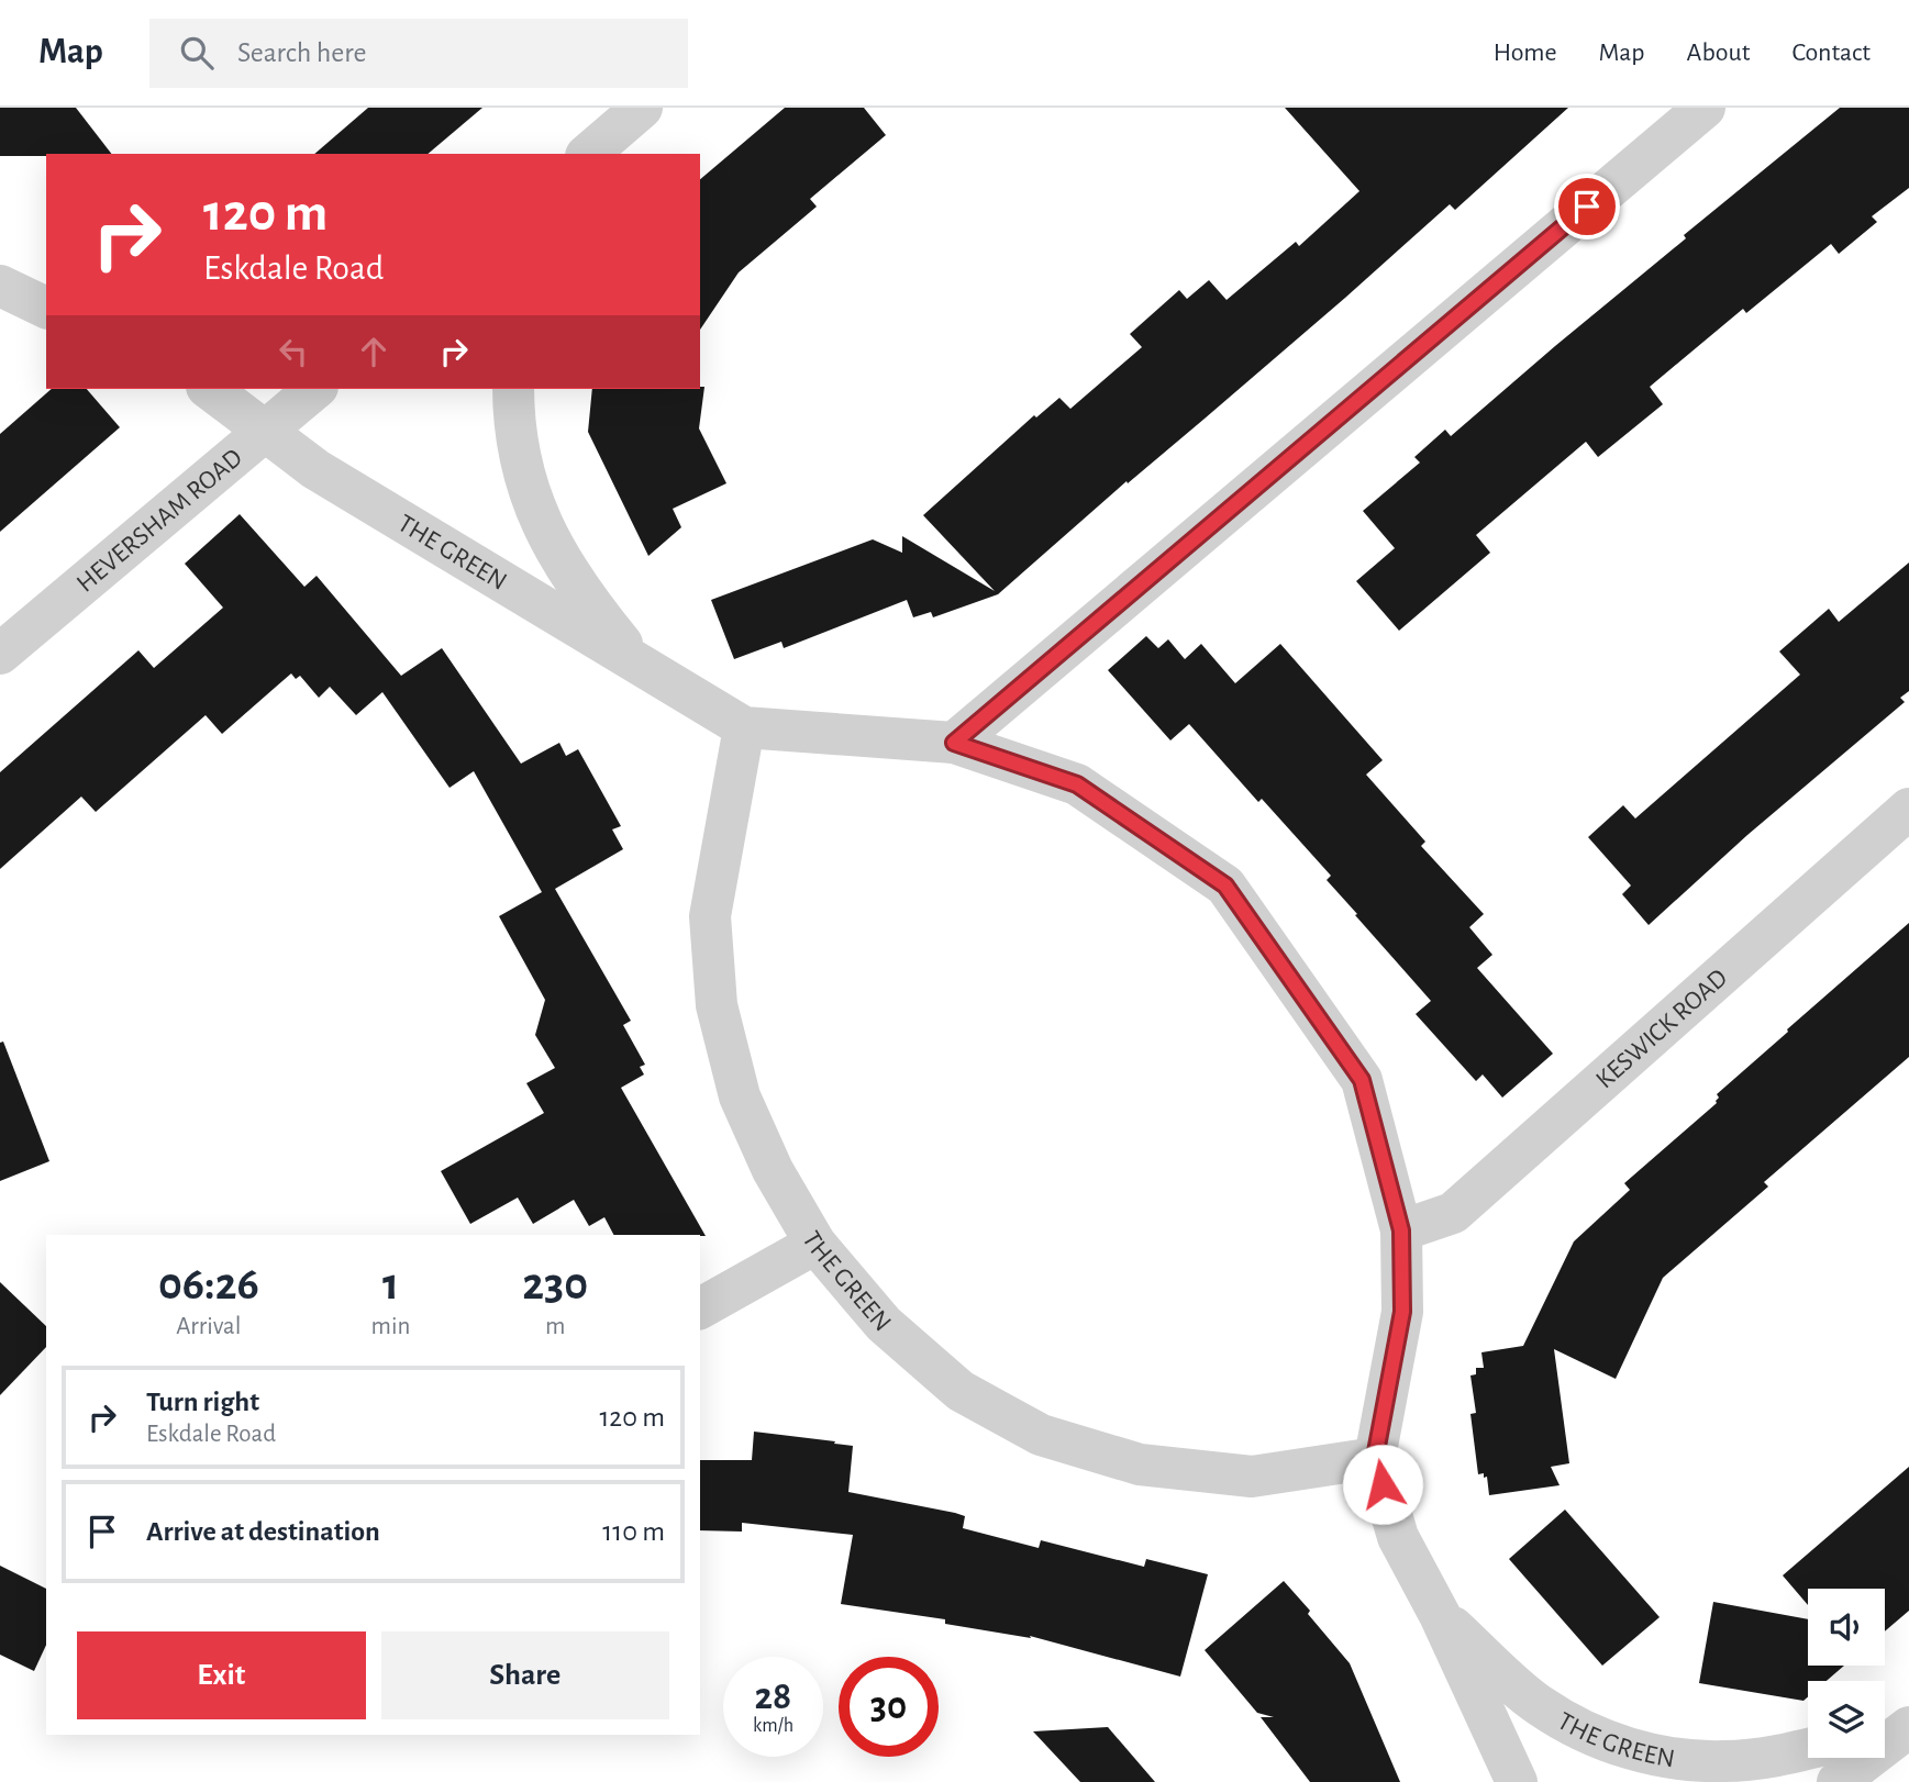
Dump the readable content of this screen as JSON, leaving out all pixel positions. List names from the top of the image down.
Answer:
{
  "streets": {
    "street": ["HEVERSHAM ROAD", "THE GREEN", "KESWICK ROAD"]
  },
  "crossings": [
    ["HEVERSHAM ROAD", "THE GREEN"],
    ["THE GREEN", "KESWICK ROAD"]
  ],
  "page": {
    "header": "Map",
    "search": "Search here",
    "nav": [
      "Home",
      "Map",
      "About",
      "Contact"
    ],
    "turn": ["120 m", "Eskdale Road"],
    "eta": [
      "06:26",
      "Arrival",
      "1",
      "min",
      "230",
      "m"
    ],
    "list": [
      {
        "name": "Turn right",
        "note": "Eskdale Road",
        "value": "120 m"
      },
      {
        "name": "Arrive at destination",
        "value": "110 m"
      }
    ],
    "buttons": ["Exit", "Share"],
    "speed": "28 km/h",
    "limit": "30"
  }
}
